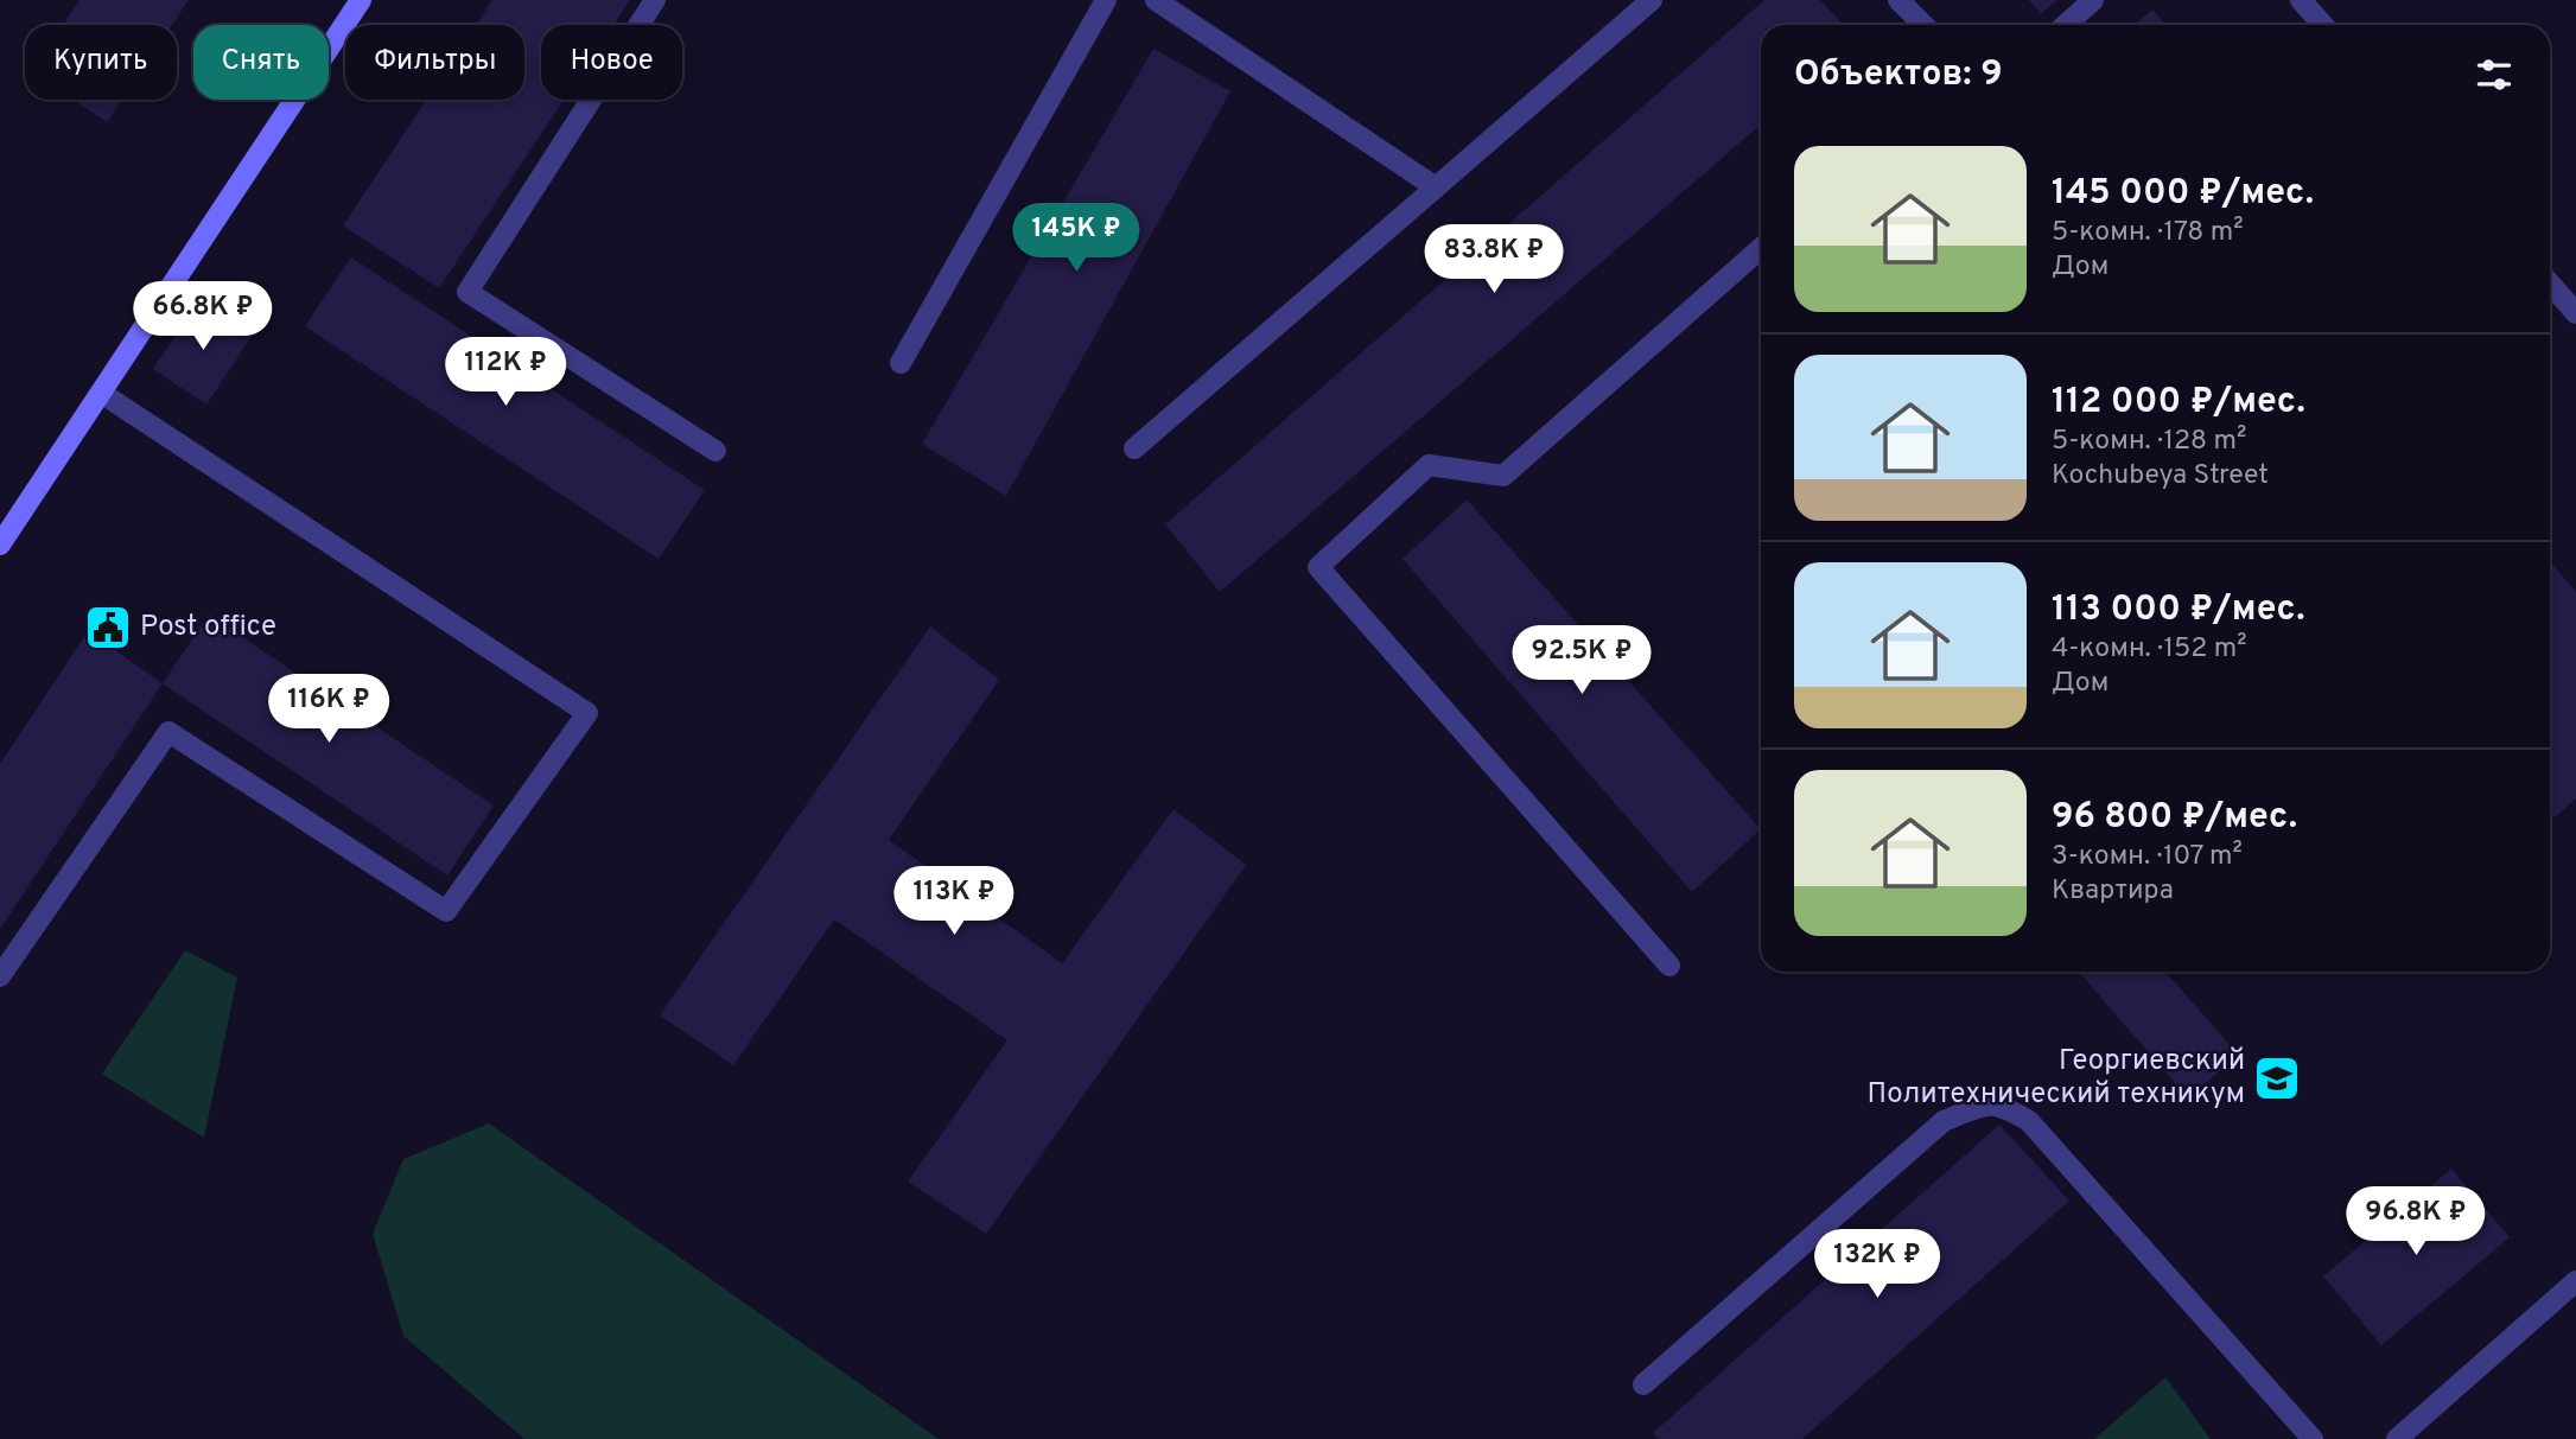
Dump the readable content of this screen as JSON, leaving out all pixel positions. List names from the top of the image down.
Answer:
{
  "places": {
    "public building": ["Post office"],
    "school or university": ["Георгиевский Политехнический техникум"]
  },
  "page": {
    "chip": [
      "Купить",
      "Снять",
      "Фильтры",
      "Новое"
    ],
    "heading": "Объектов: 9",
    "list": [
      {
        "name": "145 000 ₽/мес.",
        "note": "5-комн. · 178 m² · Дом"
      },
      {
        "name": "112 000 ₽/мес.",
        "note": "5-комн. · 128 m² · Kochubeya Street"
      },
      {
        "name": "113 000 ₽/мес.",
        "note": "4-комн. · 152 m² · Дом"
      },
      {
        "name": "96 800 ₽/мес.",
        "note": "3-комн. · 107 m² · Квартира"
      }
    ],
    "price": [
      "145K ₽",
      "83.8K ₽",
      "66.8K ₽",
      "112K ₽",
      "92.5K ₽",
      "116K ₽",
      "113K ₽",
      "96.8K ₽",
      "132K ₽"
    ]
  }
}
